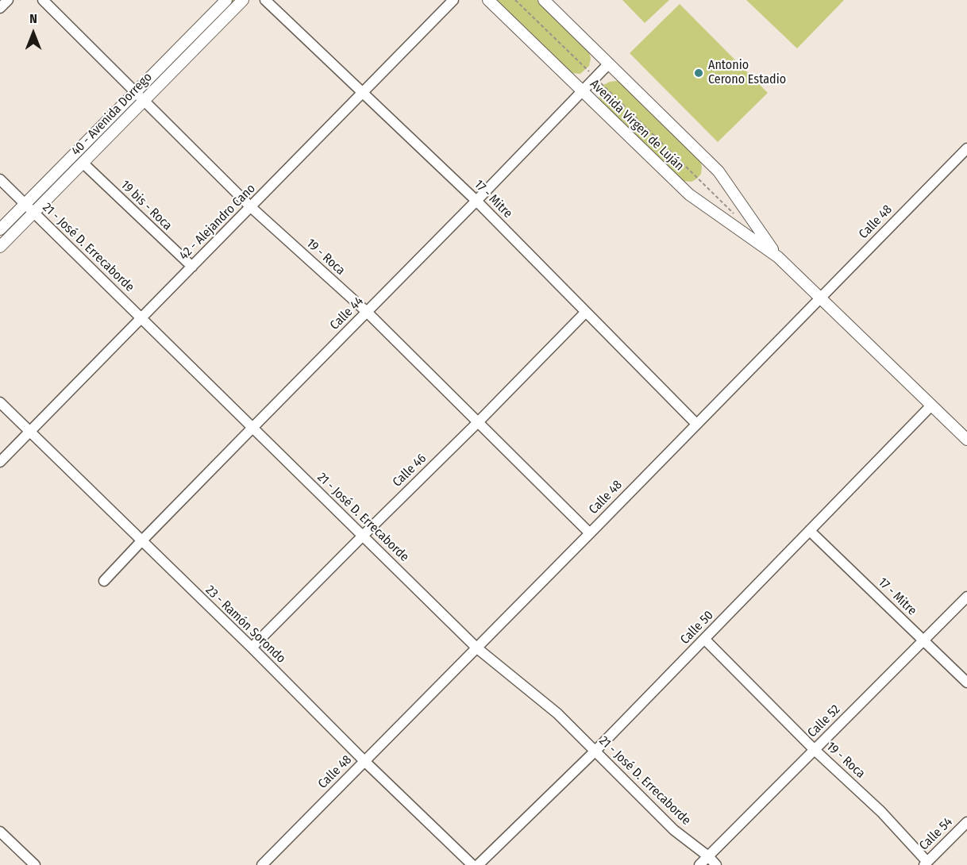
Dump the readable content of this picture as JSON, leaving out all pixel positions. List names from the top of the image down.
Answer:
{
  "streets": {
    "street": [
      "40 - Avenida Dorrego",
      "Avenida Virgen de Luján",
      "17 - Mitre",
      "19 bis - Roca",
      "42 - Alejandro Cano",
      "Calle 48",
      "21 - José D. Errecaborde",
      "19 - Roca",
      "Calle 44",
      "Calle 46",
      "23 - Ramón Sorondo",
      "Calle 50",
      "Calle 52",
      "Calle 54"
    ]
  },
  "crossings": [
    ["40 - Avenida Dorrego", "19 bis - Roca"],
    ["40 - Avenida Dorrego", "21 - José D. Errecaborde"],
    ["40 - Avenida Dorrego", "19 - Roca"],
    ["Avenida Virgen de Luján", "Calle 48"],
    ["Avenida Virgen de Luján", "Calle 44"],
    ["Avenida Virgen de Luján", "Calle 50"],
    ["17 - Mitre", "42 - Alejandro Cano"],
    ["17 - Mitre", "Calle 48"],
    ["17 - Mitre", "Calle 44"],
    ["17 - Mitre", "Calle 46"],
    ["17 - Mitre", "Calle 50"],
    ["17 - Mitre", "Calle 52"],
    ["19 bis - Roca", "42 - Alejandro Cano"],
    ["42 - Alejandro Cano", "21 - José D. Errecaborde"],
    ["42 - Alejandro Cano", "19 - Roca"],
    ["42 - Alejandro Cano", "23 - Ramón Sorondo"],
    ["Calle 48", "21 - José D. Errecaborde"],
    ["Calle 48", "19 - Roca"],
    ["Calle 48", "23 - Ramón Sorondo"],
    ["21 - José D. Errecaborde", "Calle 44"],
    ["21 - José D. Errecaborde", "Calle 46"],
    ["21 - José D. Errecaborde", "Calle 50"],
    ["21 - José D. Errecaborde", "Calle 52"],
    ["19 - Roca", "Calle 44"],
    ["19 - Roca", "Calle 46"],
    ["19 - Roca", "Calle 50"],
    ["19 - Roca", "Calle 52"],
    ["19 - Roca", "Calle 54"],
    ["Calle 44", "23 - Ramón Sorondo"],
    ["Calle 46", "23 - Ramón Sorondo"]
  ],
  "places": ["Antonio Cerono Estadio"],
  "north": "top"
}
